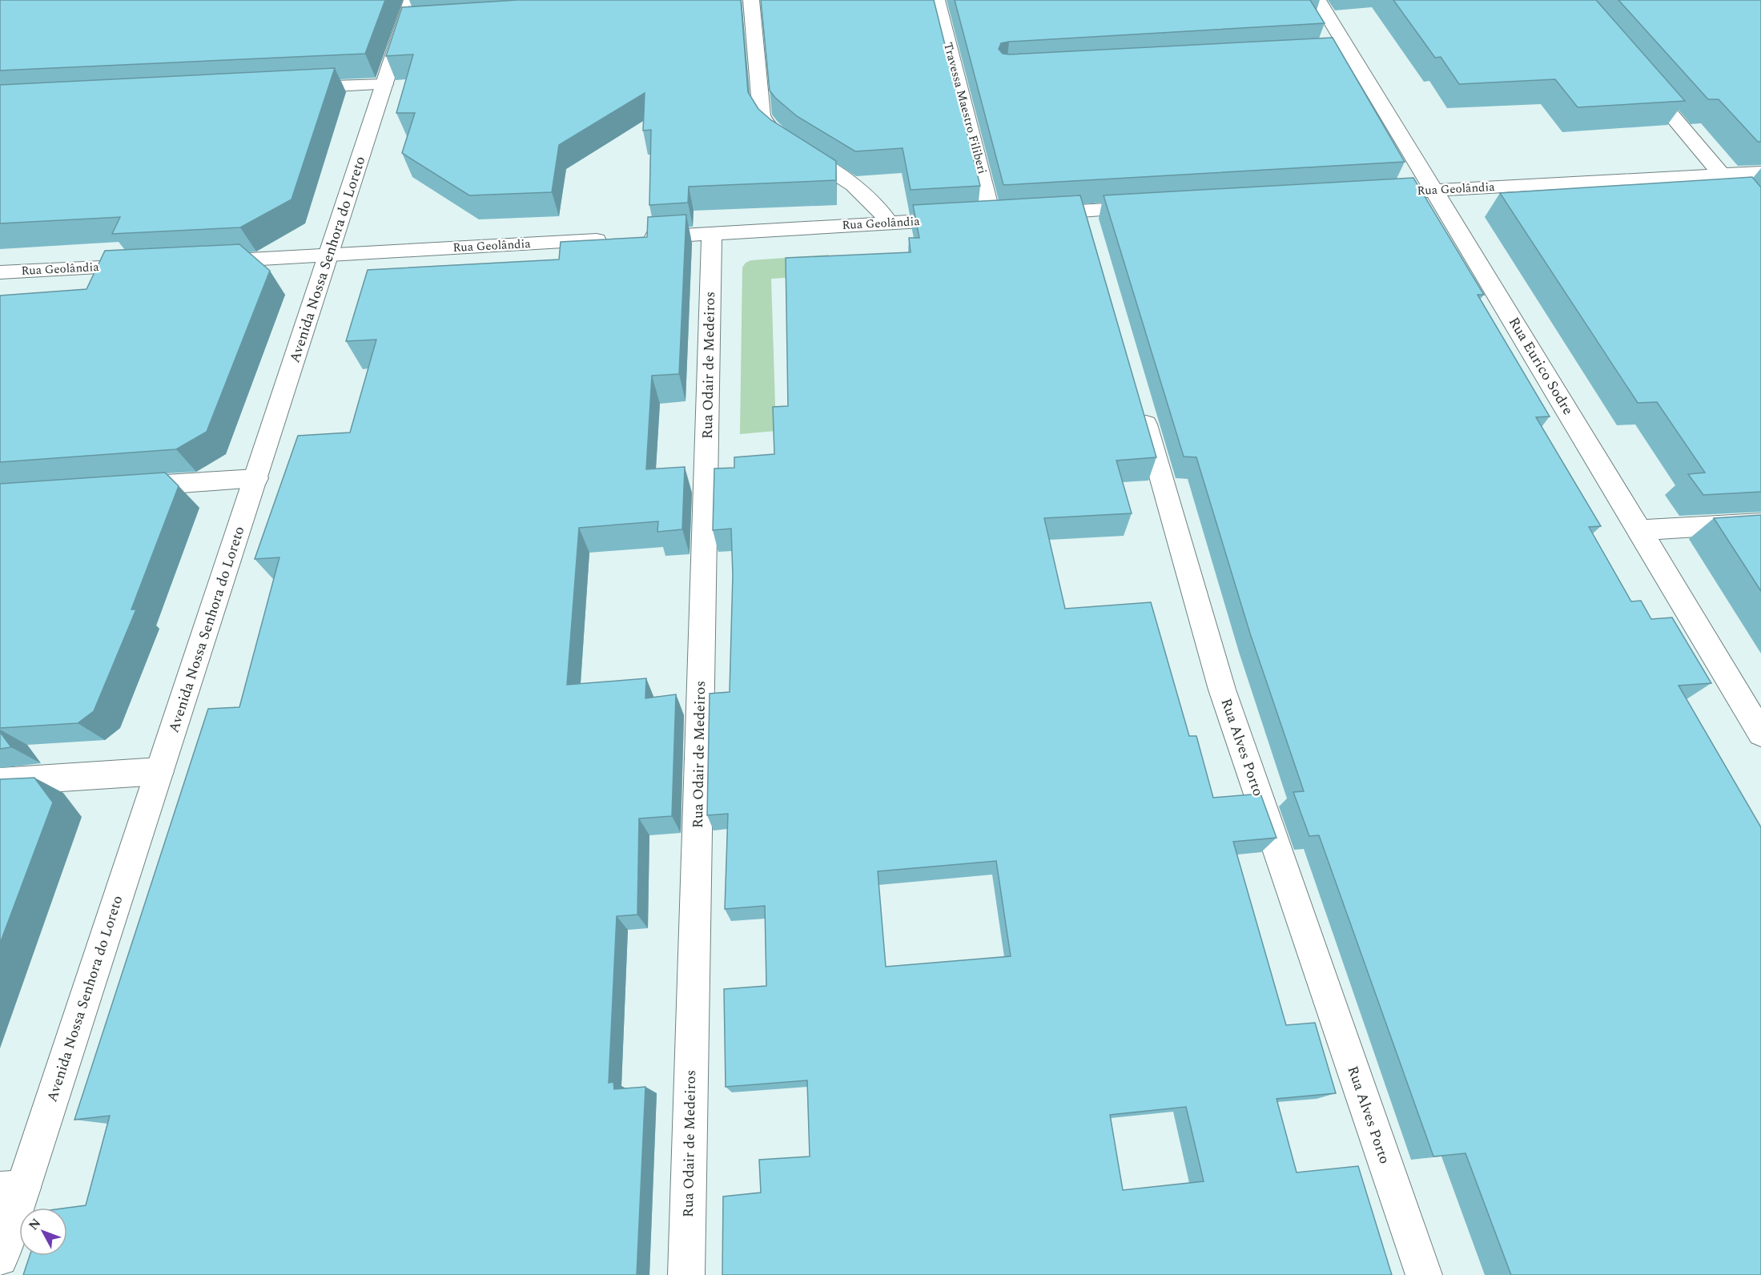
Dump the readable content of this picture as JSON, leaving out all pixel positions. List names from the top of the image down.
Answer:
{
  "streets": {
    "street": [
      "Travessa Maestro Filiberi",
      "Rua Geolândia",
      "Avenida Nossa Senhora do Loreto",
      "Rua Odair de Medeiros",
      "Rua Eurico Sodre",
      "Rua Alves Porto"
    ]
  },
  "crossings": [
    ["Travessa Maestro Filiberi", "Rua Geolândia"],
    ["Rua Geolândia", "Avenida Nossa Senhora do Loreto"],
    ["Rua Geolândia", "Rua Odair de Medeiros"],
    ["Rua Geolândia", "Rua Eurico Sodre"]
  ],
  "north": "top left"
}
